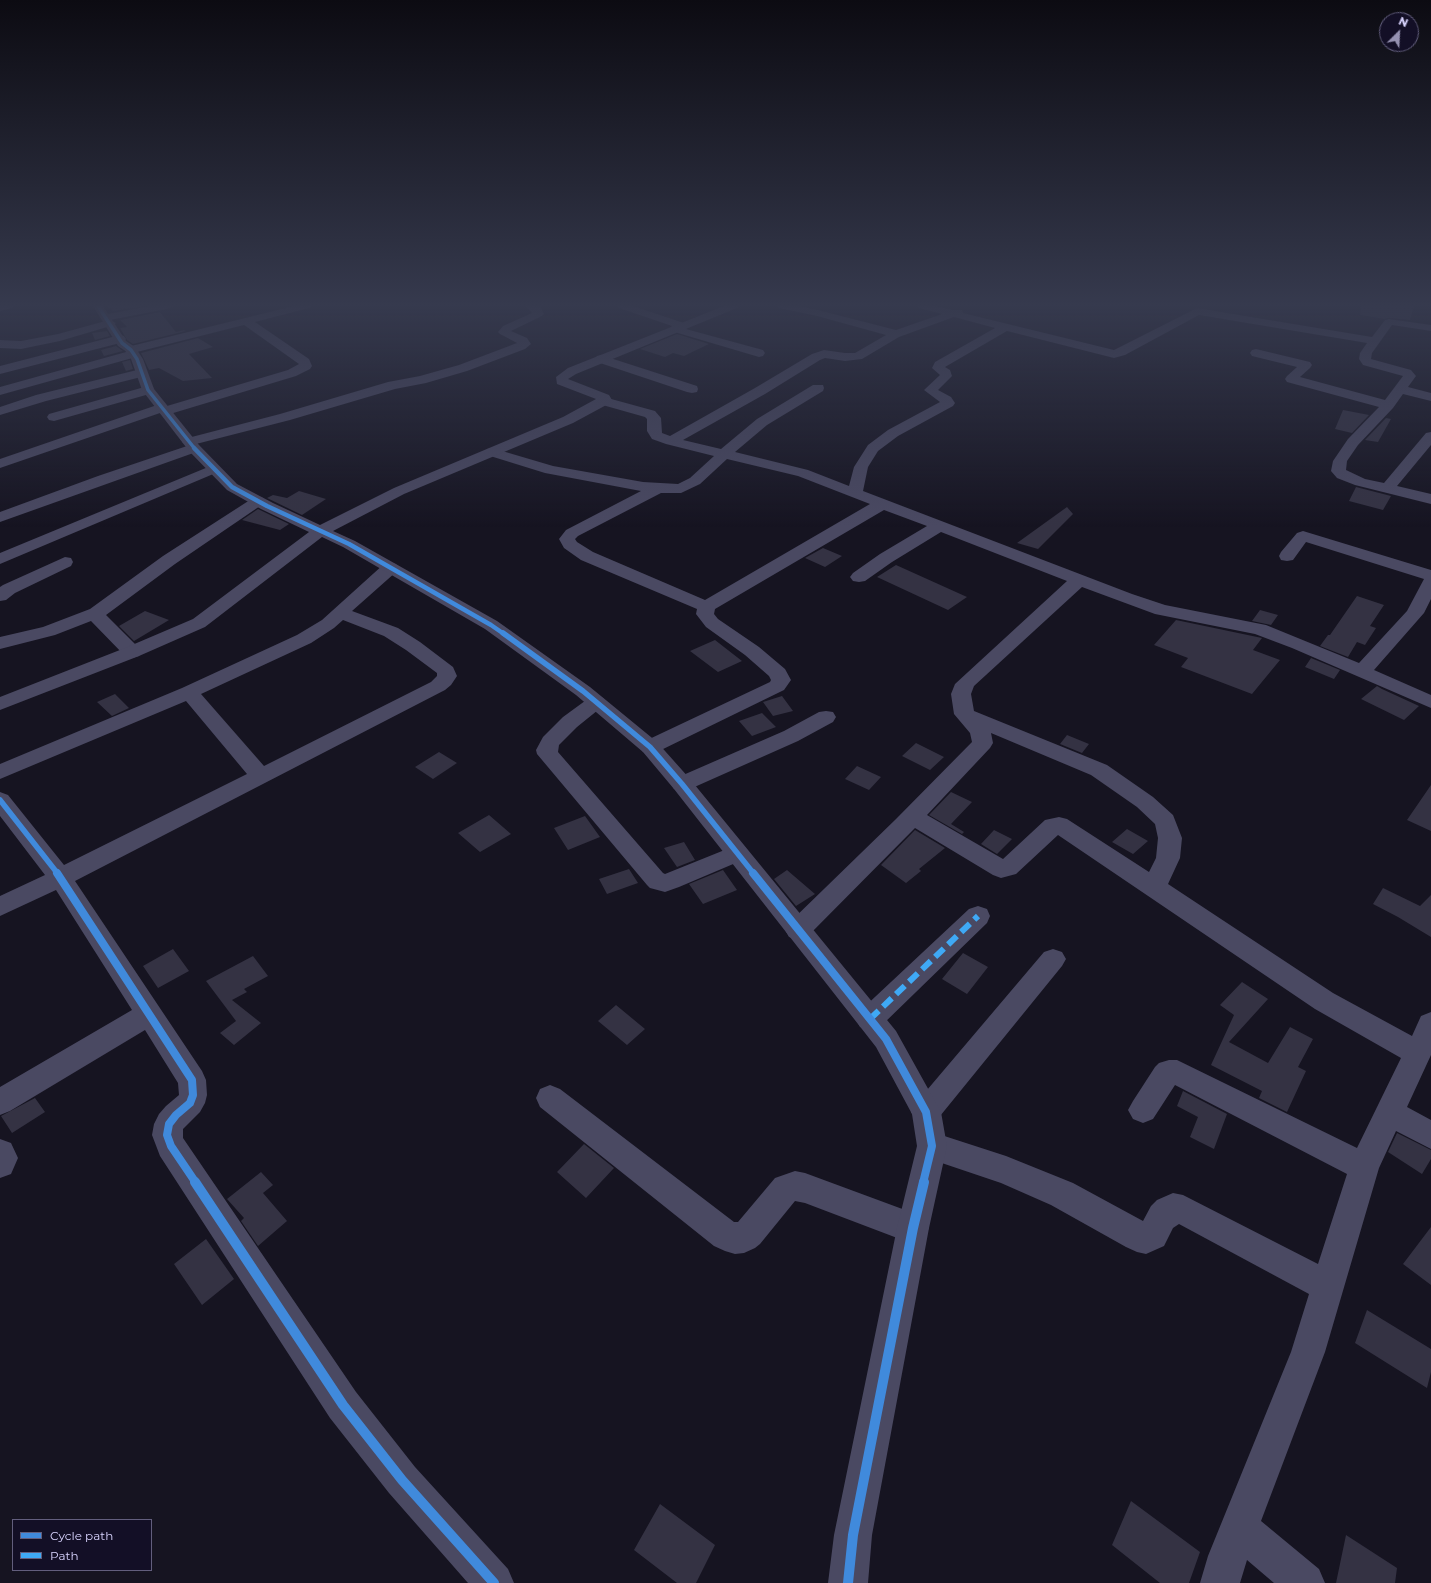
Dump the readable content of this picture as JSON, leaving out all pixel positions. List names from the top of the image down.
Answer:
{
  "legend": ["Cycle path", "Path"],
  "north": "top right"
}
